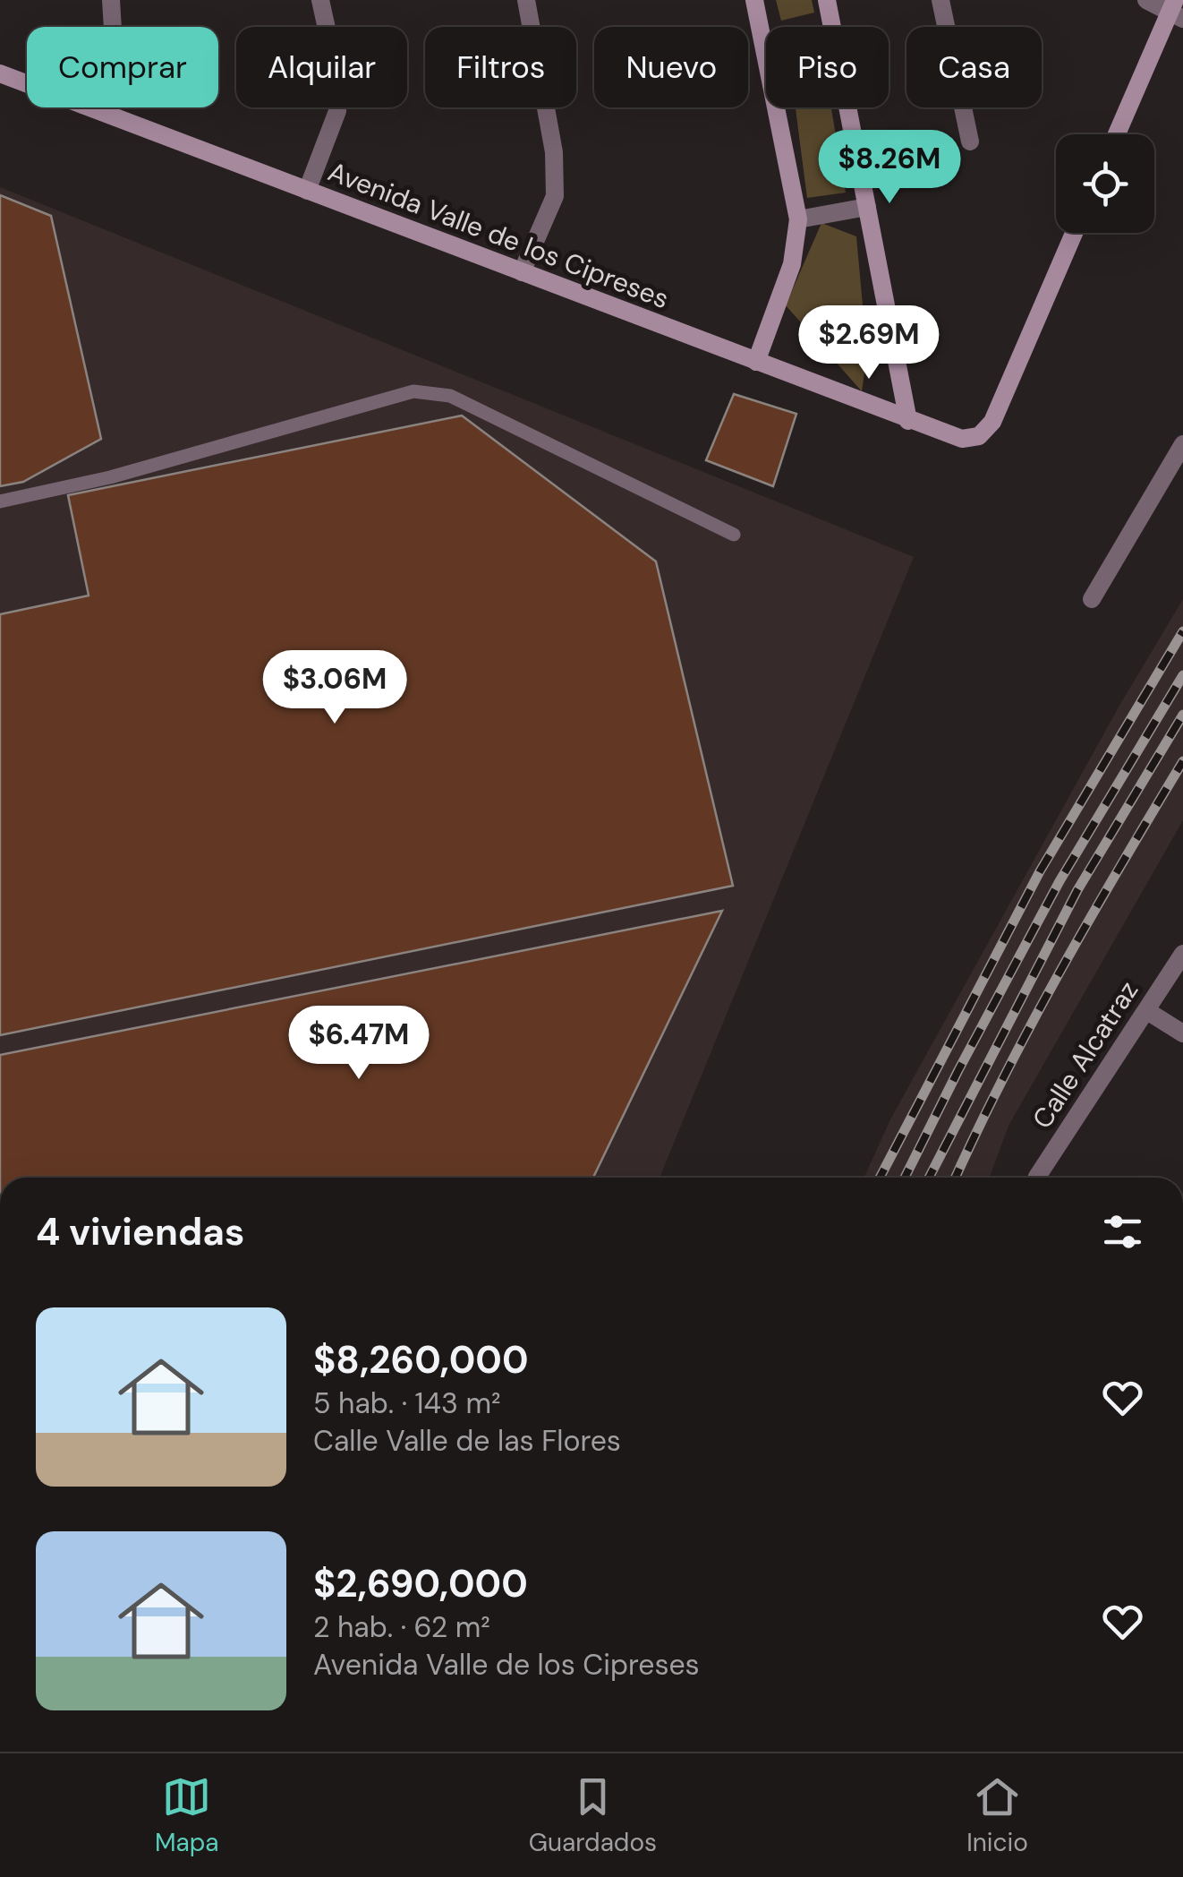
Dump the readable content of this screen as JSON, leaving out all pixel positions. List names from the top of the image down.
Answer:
{
  "streets": {
    "street": ["Avenida Valle de los Cipreses", "Calle Alcatraz"]
  },
  "page": {
    "chip": [
      "Comprar",
      "Alquilar",
      "Filtros",
      "Nuevo",
      "Piso",
      "Casa"
    ],
    "price": [
      "$8.26M",
      "$2.69M",
      "$3.06M",
      "$6.47M"
    ],
    "heading": "4 viviendas",
    "list": [
      {
        "name": "$8,260,000",
        "note": "5 hab. · 143 m² · Calle Valle de las Flores"
      },
      {
        "name": "$2,690,000",
        "note": "2 hab. · 62 m² · Avenida Valle de los Cipreses"
      }
    ],
    "tabs": ["Mapa", "Guardados", "Inicio"]
  }
}
